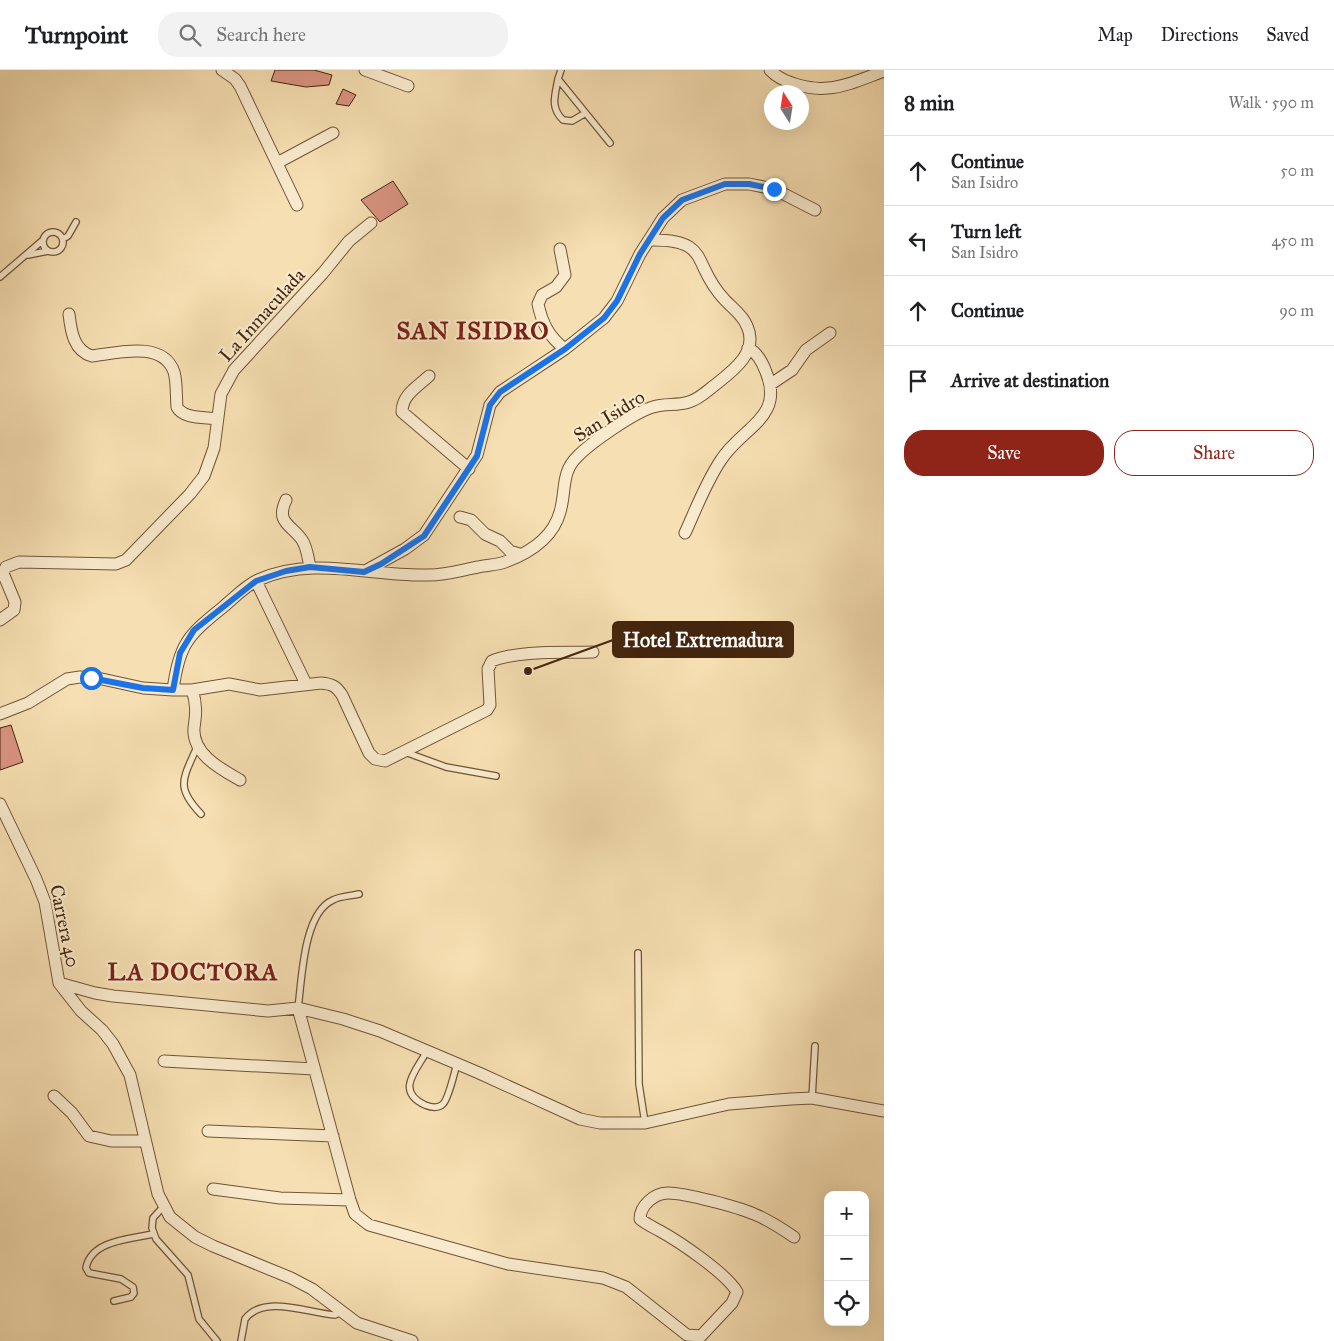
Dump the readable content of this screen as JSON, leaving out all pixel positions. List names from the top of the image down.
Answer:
{
  "streets": {
    "street": ["La Inmaculada", "San Isidro", "Carrera 40"]
  },
  "districts": ["SAN ISIDRO", "LA DOCTORA"],
  "places": ["Hotel Extremadura"],
  "north": "top",
  "page": {
    "header": "Turnpoint",
    "search": "Search here",
    "nav": ["Map", "Directions", "Saved"],
    "heading": ["8 min", "Walk · 590 m"],
    "list": [
      ["Continue", "San Isidro", "50 m"],
      ["Turn left", "San Isidro", "450 m"],
      ["Continue", "90 m"],
      "Arrive at destination"
    ],
    "buttons": ["Save", "Share"],
    "map_buttons": ["+", "−"]
  }
}
